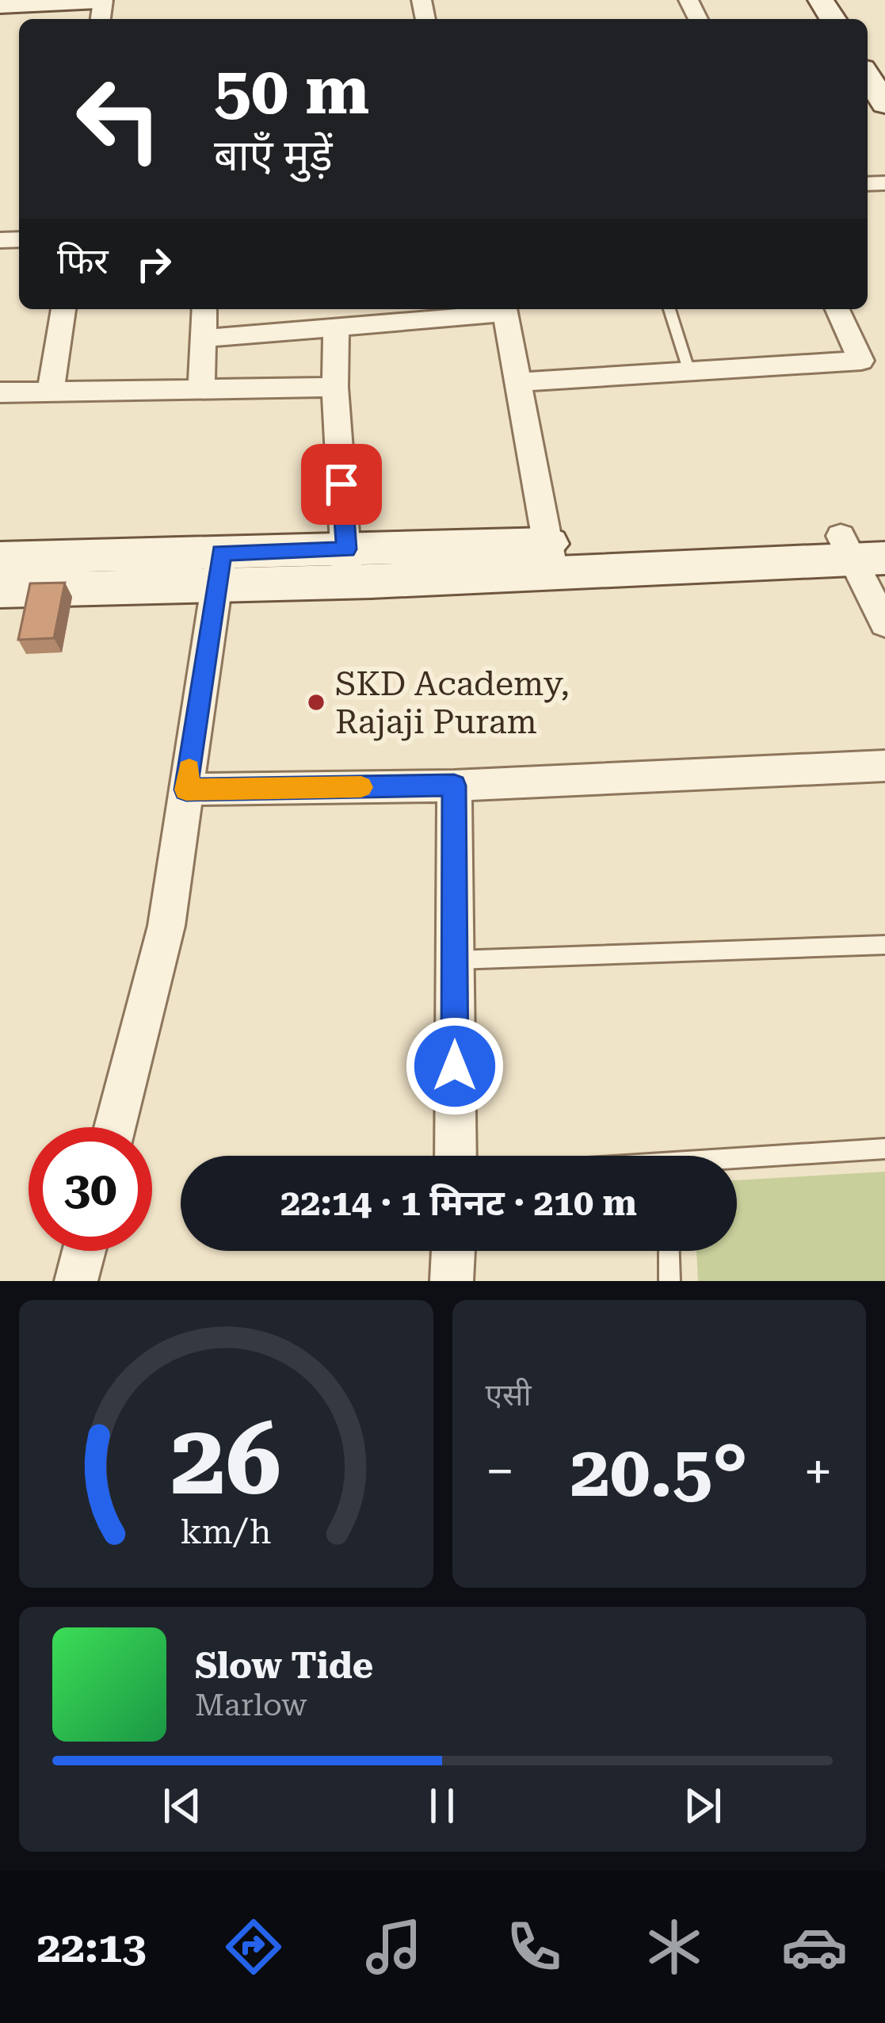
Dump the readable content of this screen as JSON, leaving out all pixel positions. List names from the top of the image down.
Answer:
{
  "places": ["SKD Academy, Rajaji Puram"],
  "page": {
    "turn": ["50 m", "बाएँ मुड़ें"],
    "then": "फिर",
    "limit": "30",
    "trip": "22:14 · 1 मिनट · 210 m",
    "tile": "एसी",
    "heat": ["−", "20.5°", "+"],
    "song": ["Slow Tide", "Marlow"],
    "tabs": "22:13",
    "gauge": ["26", "km/h"]
  }
}
